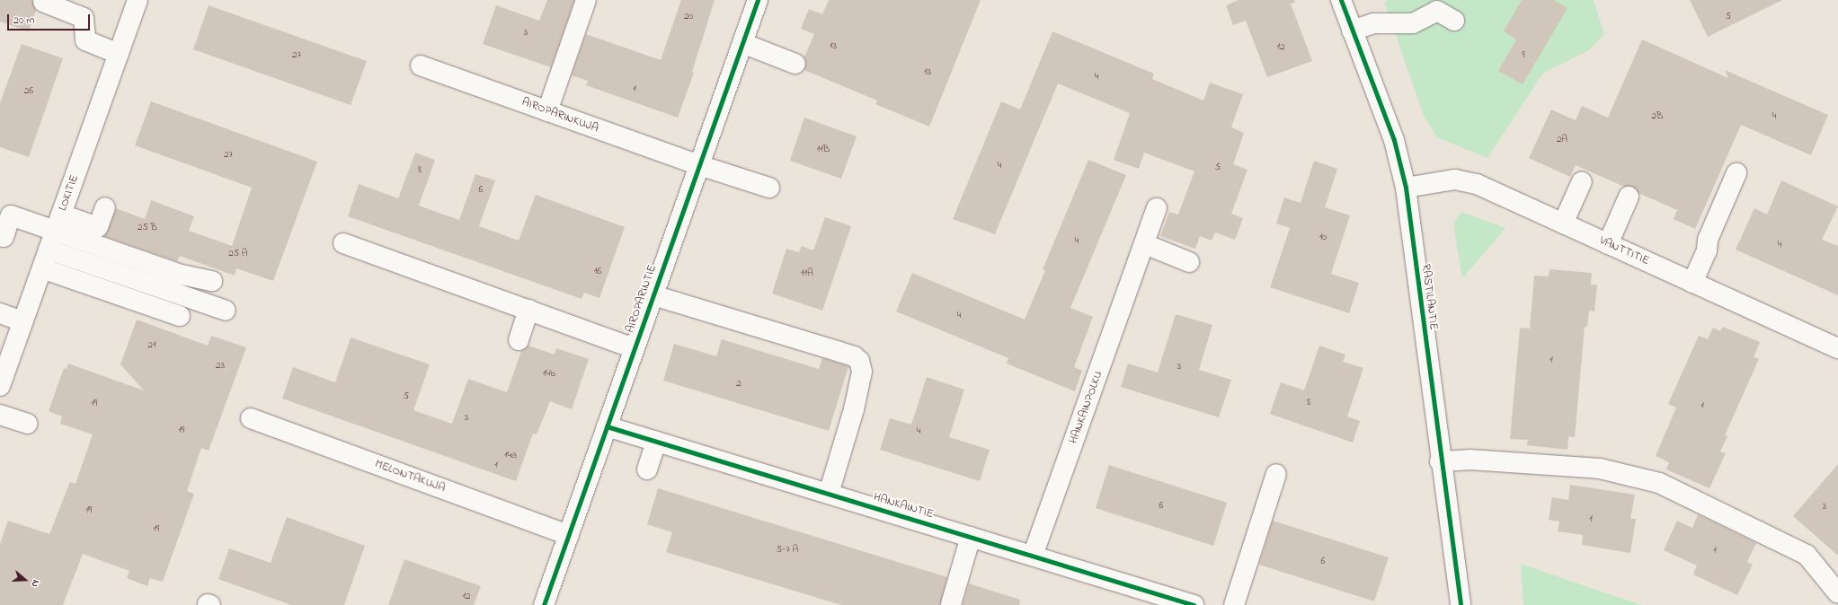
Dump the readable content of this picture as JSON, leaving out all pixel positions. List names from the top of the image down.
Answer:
{
  "streets": {
    "street": [
      "AIROPARINKUJA",
      "LOKITIE",
      "VANTTITIE",
      "RASTILANTIE",
      "AIROPARINTIE",
      "HANKAINPOLKU",
      "MELONTAKUJA",
      "HANKAINTIE"
    ]
  },
  "crossings": [
    ["AIROPARINKUJA", "AIROPARINTIE"],
    ["VANTTITIE", "RASTILANTIE"],
    ["AIROPARINTIE", "MELONTAKUJA"],
    ["AIROPARINTIE", "HANKAINTIE"],
    ["HANKAINPOLKU", "HANKAINTIE"]
  ],
  "house_numbers": [
    "20",
    "5",
    "3",
    "13",
    "12",
    "27",
    "9",
    "13",
    "4",
    "1",
    "26",
    "2B",
    "4",
    "2A",
    "11B",
    "27",
    "4",
    "5",
    "8",
    "6",
    "25 B",
    "10",
    "4",
    "4",
    "25 A",
    "16",
    "11A",
    "4",
    "21",
    "1",
    "23",
    "3",
    "14b",
    "2",
    "5",
    "8",
    "19",
    "1",
    "3",
    "19",
    "4",
    "14a",
    "1",
    "6",
    "3",
    "19",
    "1",
    "19",
    "5-7 A",
    "1",
    "6",
    "12"
  ],
  "scale_bar": "20 m",
  "north": "right"
}
